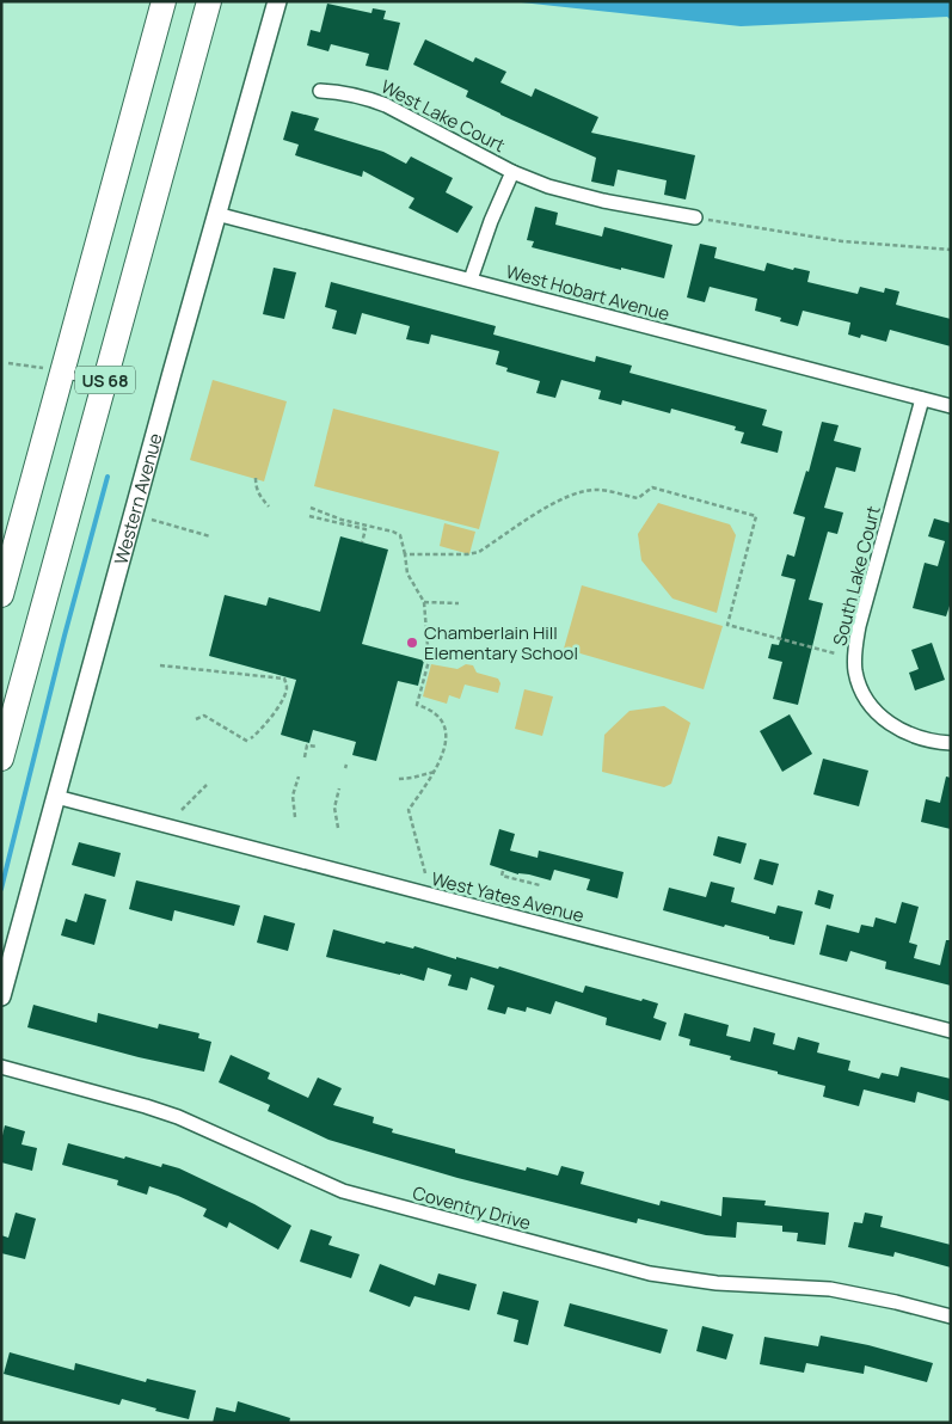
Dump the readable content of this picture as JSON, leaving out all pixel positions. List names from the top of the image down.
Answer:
{
  "streets": {
    "highway": ["US 68"],
    "street": [
      "West Lake Court",
      "West Hobart Avenue",
      "Western Avenue",
      "South Lake Court",
      "West Yates Avenue",
      "Coventry Drive"
    ]
  },
  "crossings": [
    ["West Lake Court", "West Hobart Avenue"],
    ["West Hobart Avenue", "Western Avenue"],
    ["West Hobart Avenue", "South Lake Court"],
    ["Western Avenue", "West Yates Avenue"]
  ],
  "places": ["Chamberlain Hill Elementary School"]
}
